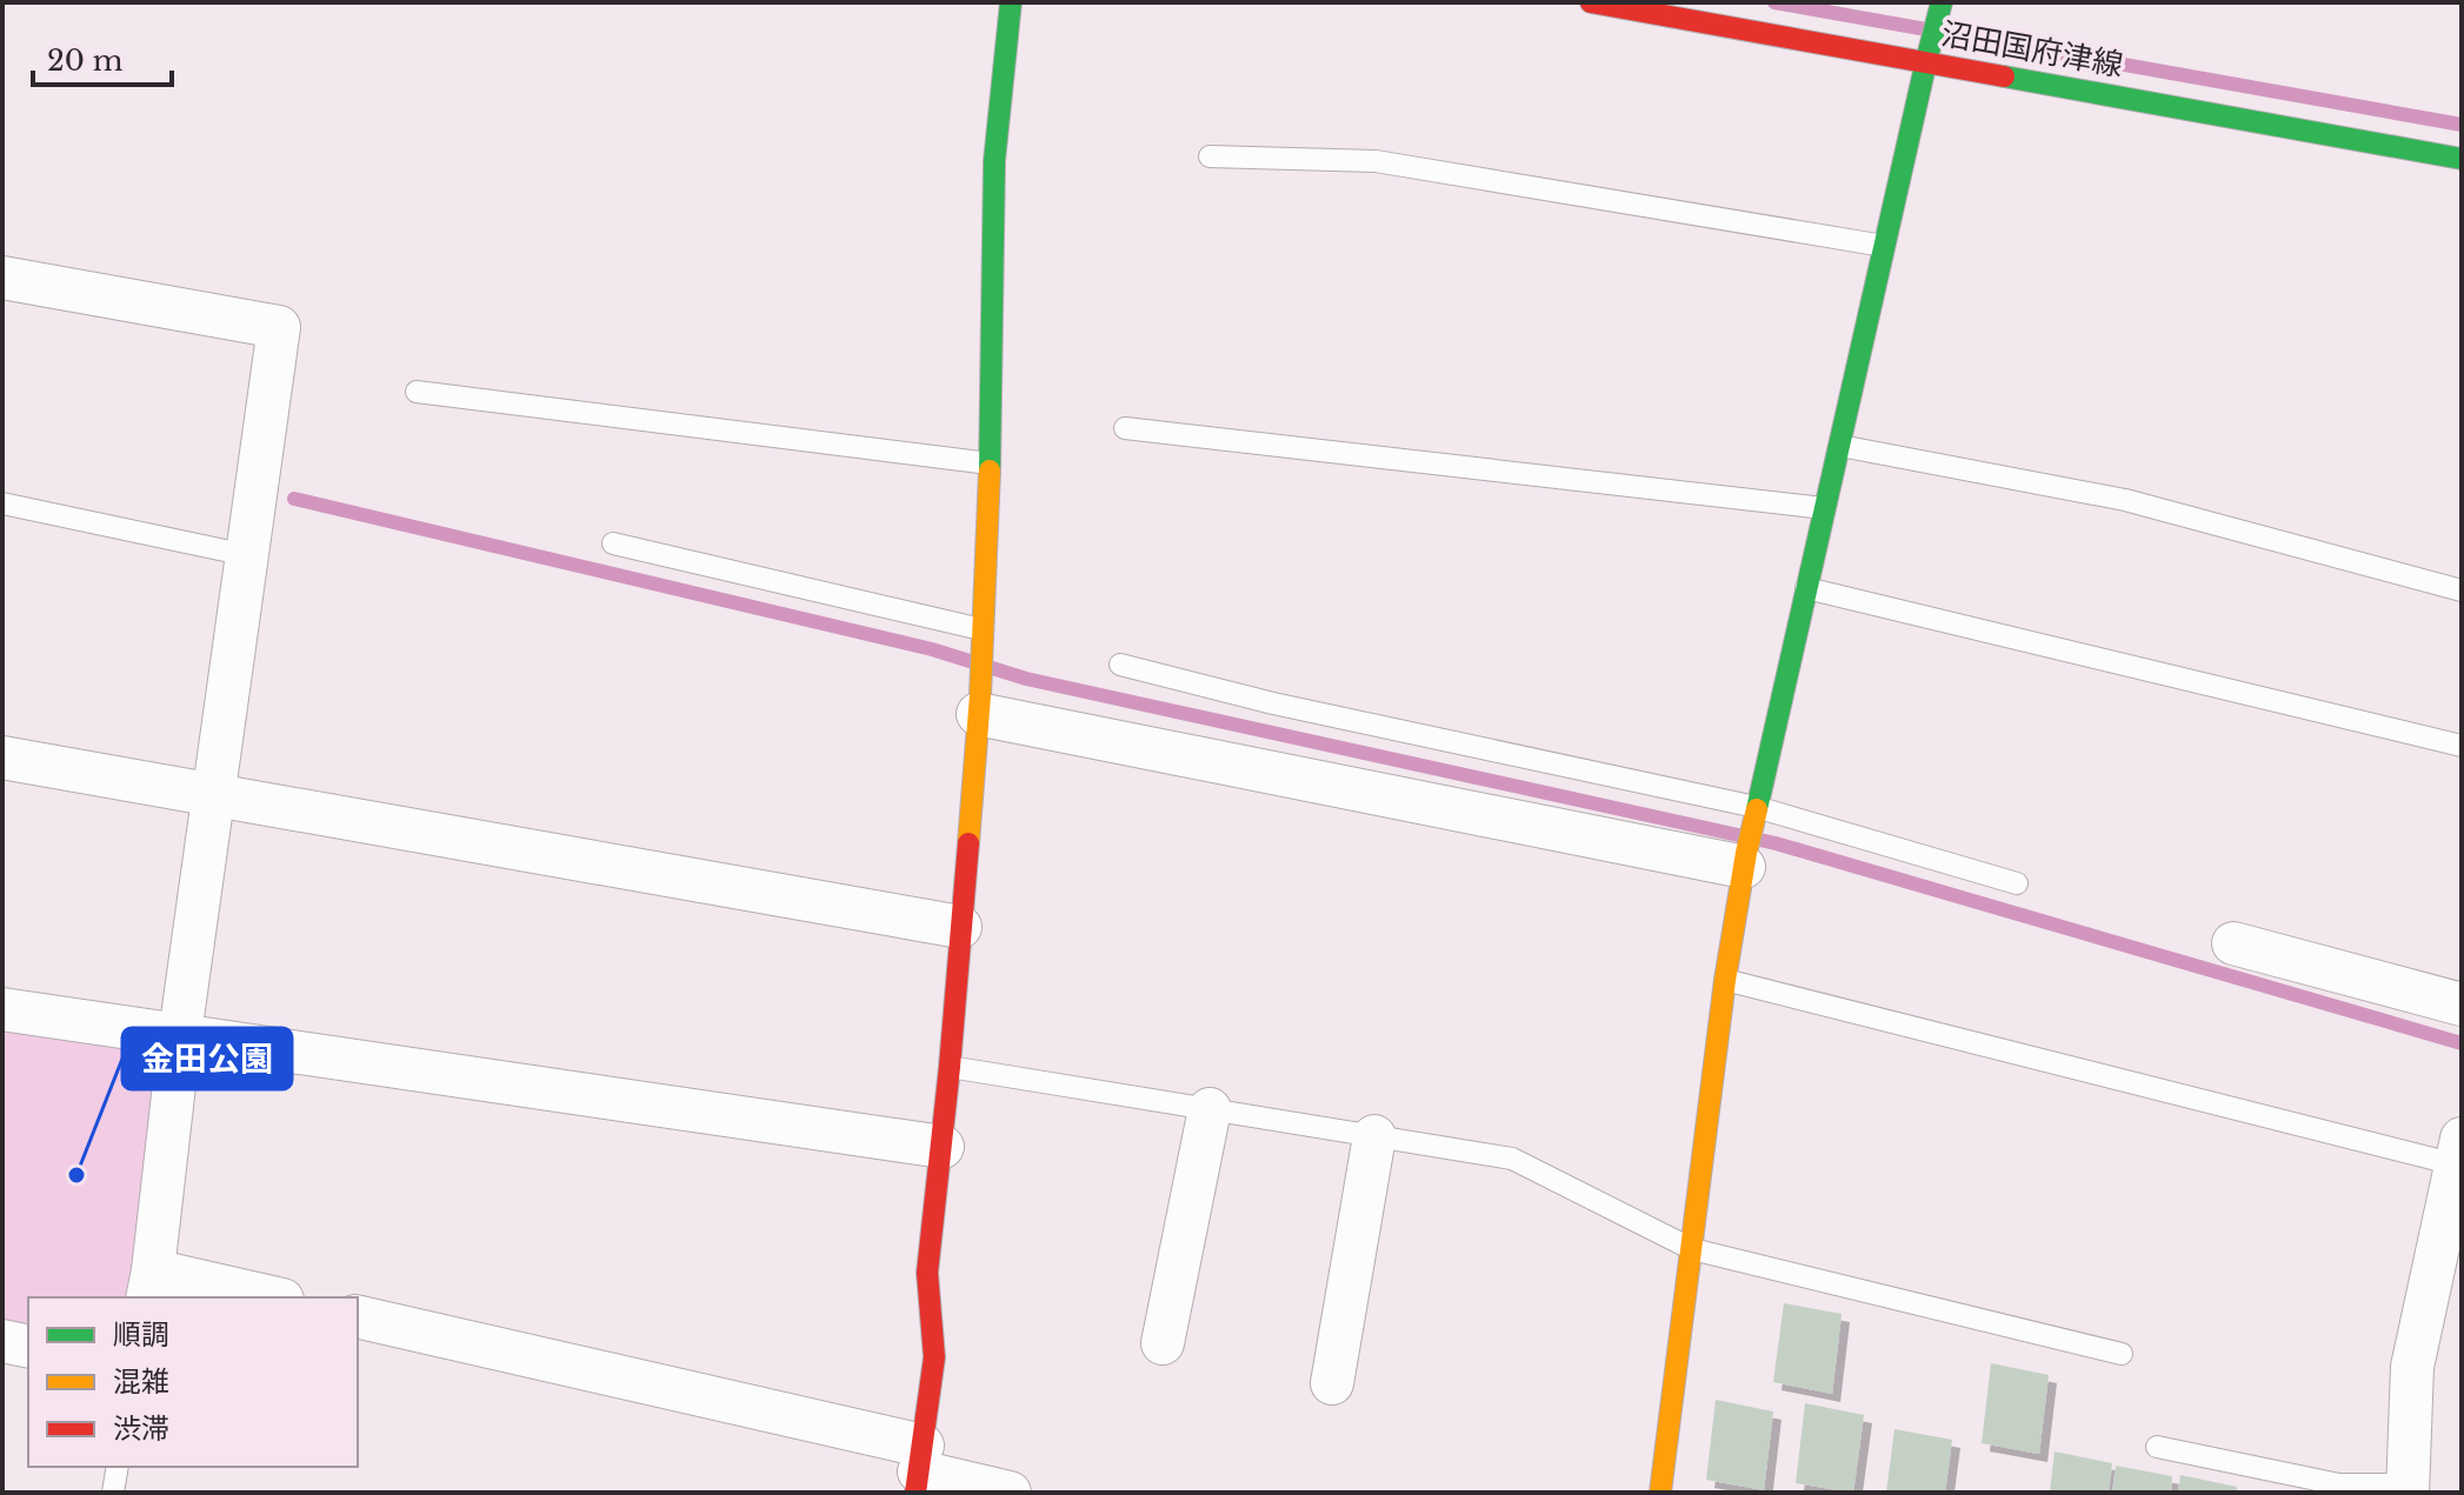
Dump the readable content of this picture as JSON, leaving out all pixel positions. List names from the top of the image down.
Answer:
{
  "streets": {
    "street": ["沼田国府津線"]
  },
  "places": ["金田公園"],
  "legend": ["順調", "混雑", "渋滞"],
  "scale_bar": "20 m"
}
